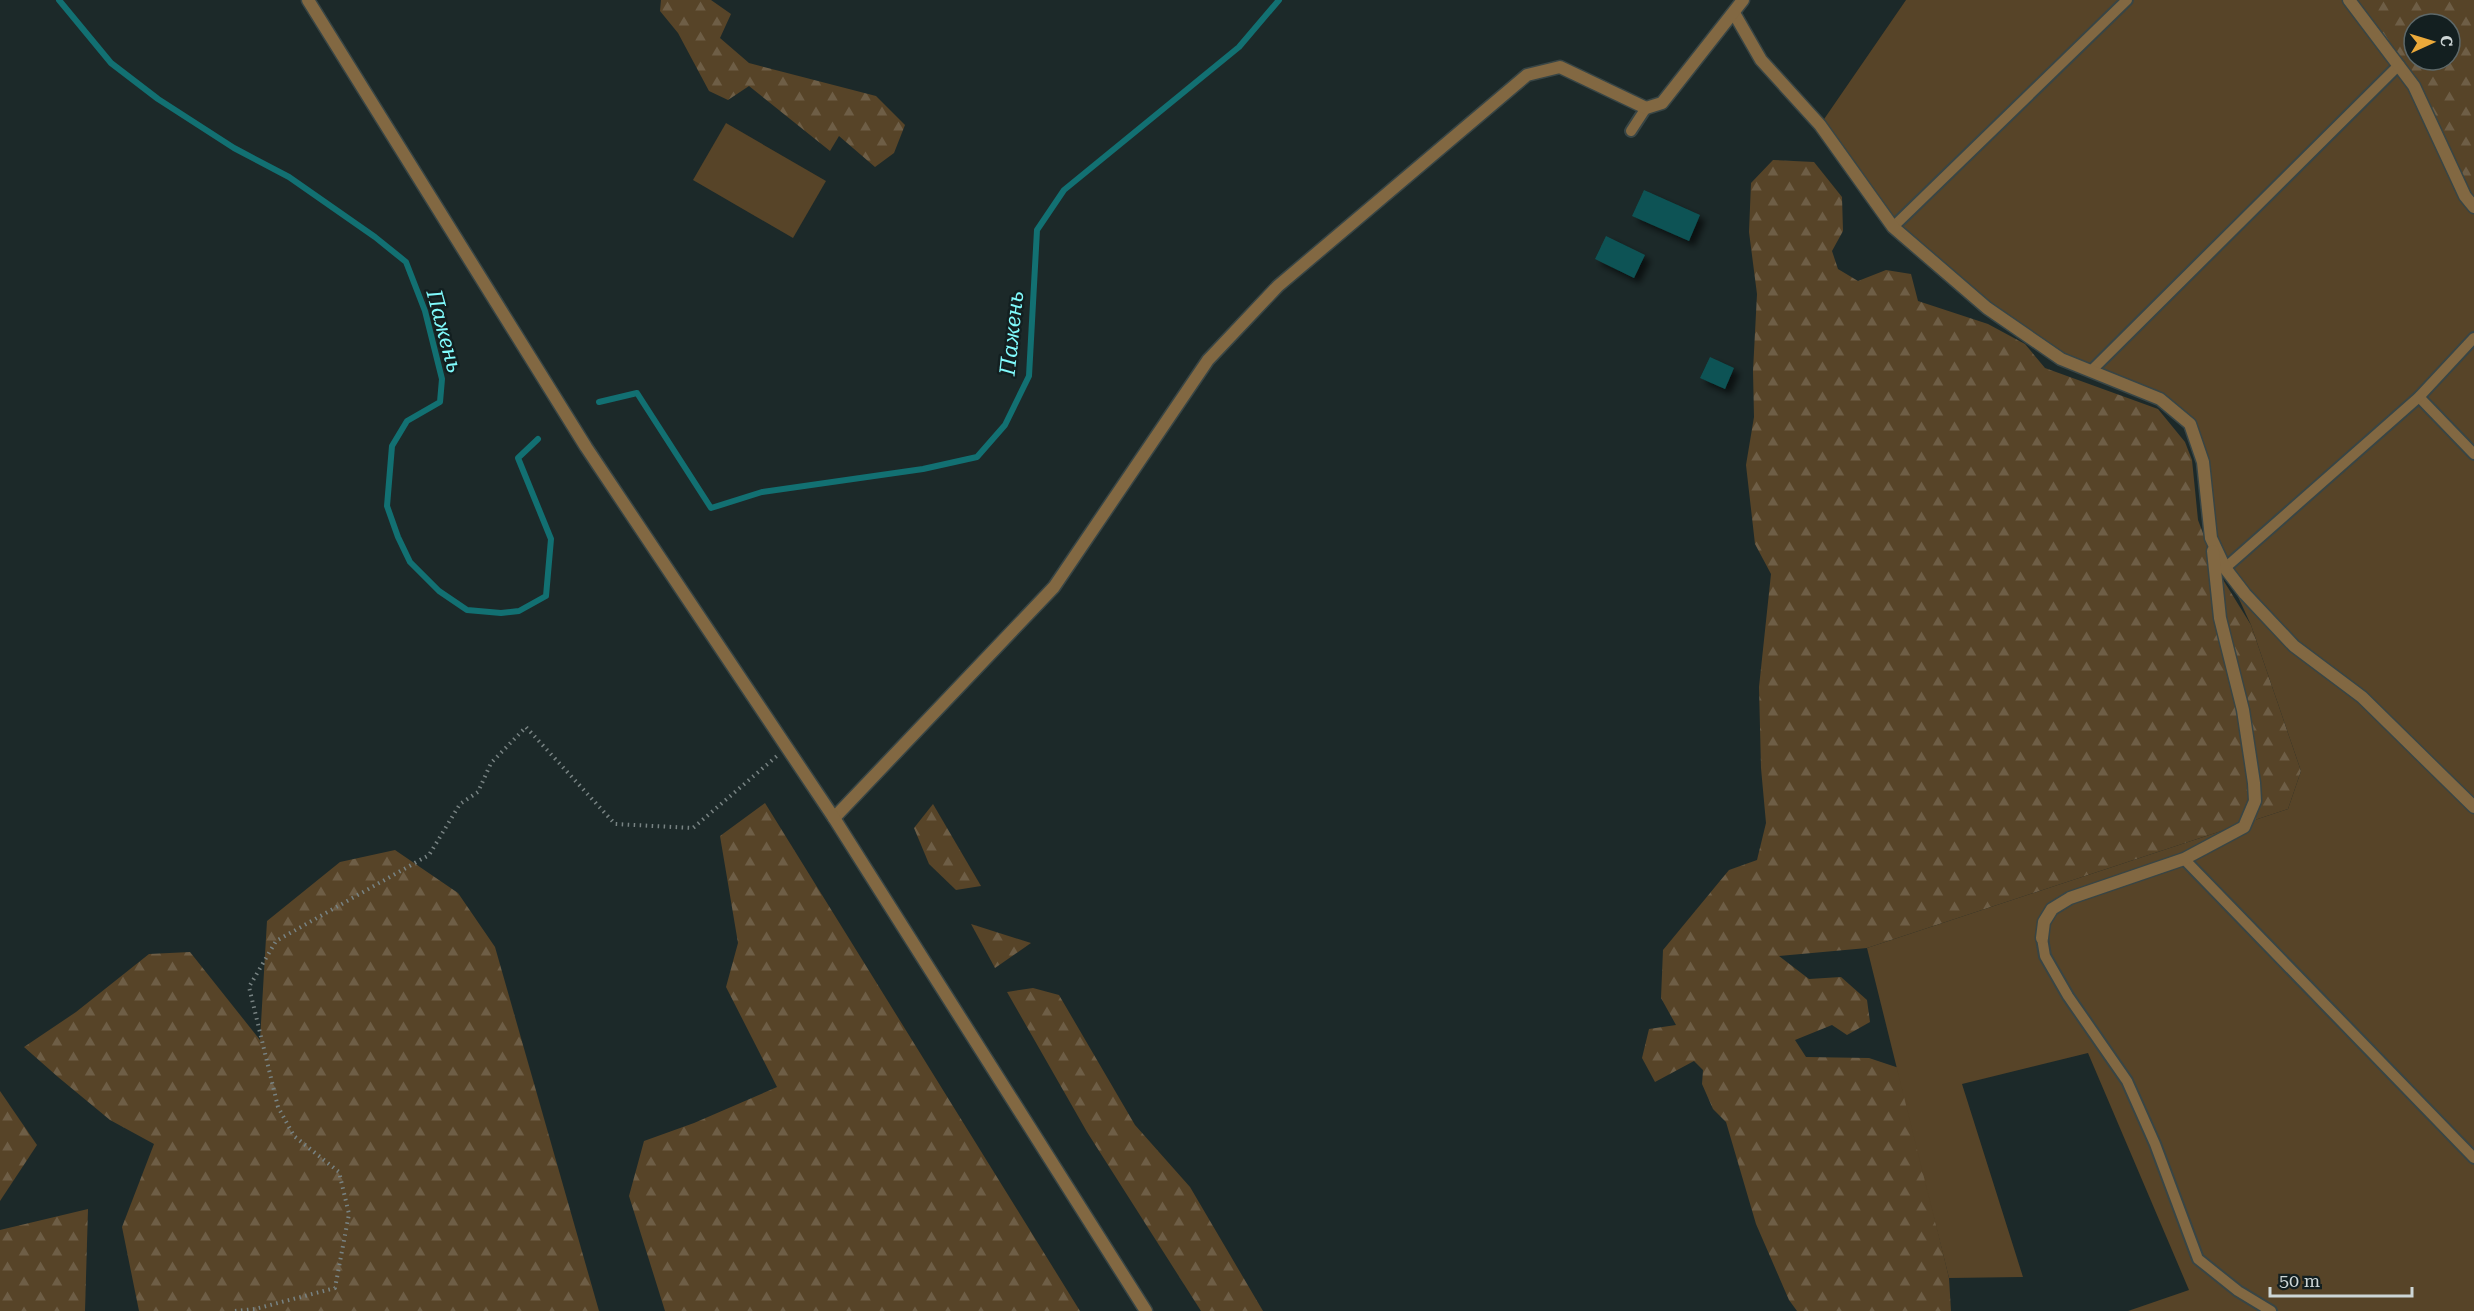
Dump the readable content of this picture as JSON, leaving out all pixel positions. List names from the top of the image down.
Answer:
{
  "water": ["Пажень"],
  "scale_bar": "50 m",
  "north": "right"
}
